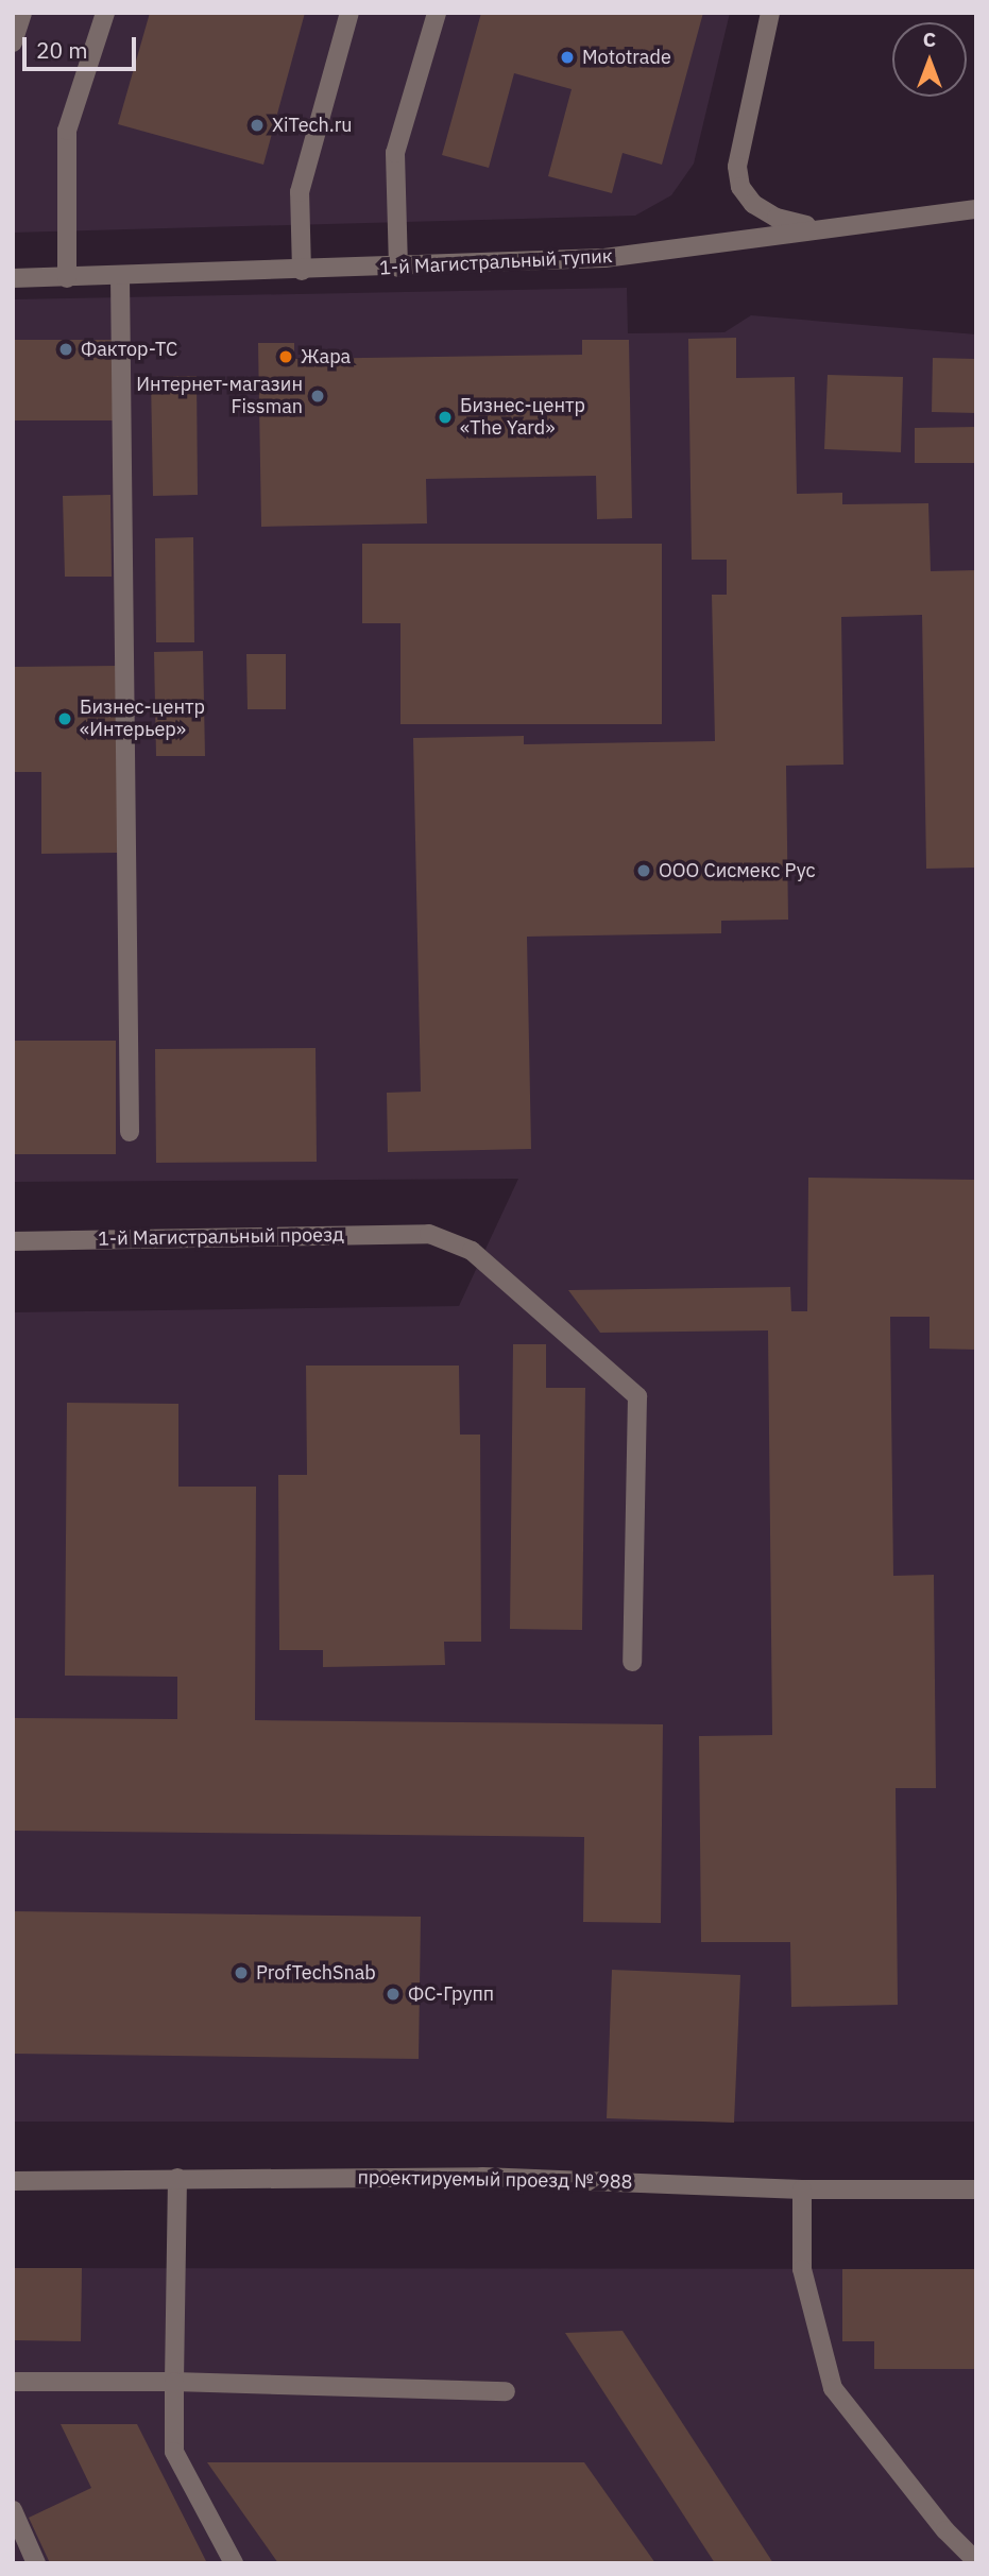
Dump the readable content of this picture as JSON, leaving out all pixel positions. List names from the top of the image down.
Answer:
{
  "streets": {
    "street": ["1-й Магистральный тупик", "1-й Магистральный проезд", "проектируемый проезд № 988"]
  },
  "places": [
    "Mototrade",
    "XiTech.ru",
    "Фактор-ТС",
    "Жара",
    "Интернет-магазин Fissman",
    "Бизнес-центр «The Yard»",
    "Бизнес-центр «Интерьер»",
    "ООО Сисмекс Рус",
    "ProfTechSnab",
    "ФС-Групп"
  ],
  "scale_bar": "20 m",
  "north": "top"
}
